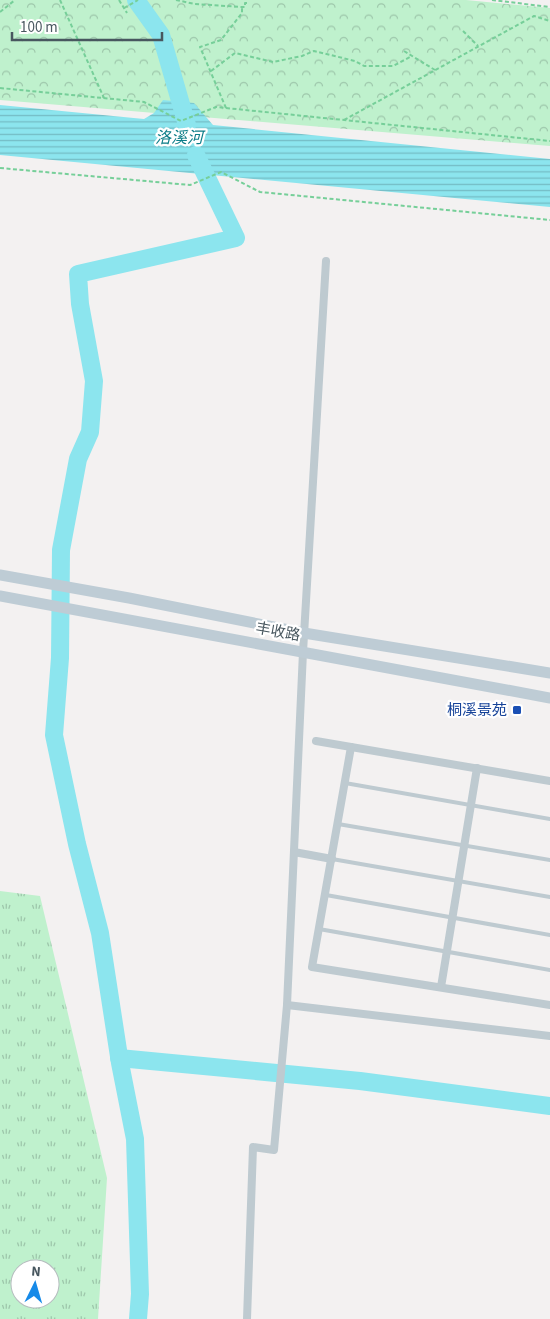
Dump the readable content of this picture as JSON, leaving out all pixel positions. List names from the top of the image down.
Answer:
{
  "streets": {
    "main road": ["丰收路"]
  },
  "water": ["洛溪河"],
  "places": {
    "transit": ["桐溪景苑"]
  },
  "scale_bar": "100 m",
  "north": "top"
}
